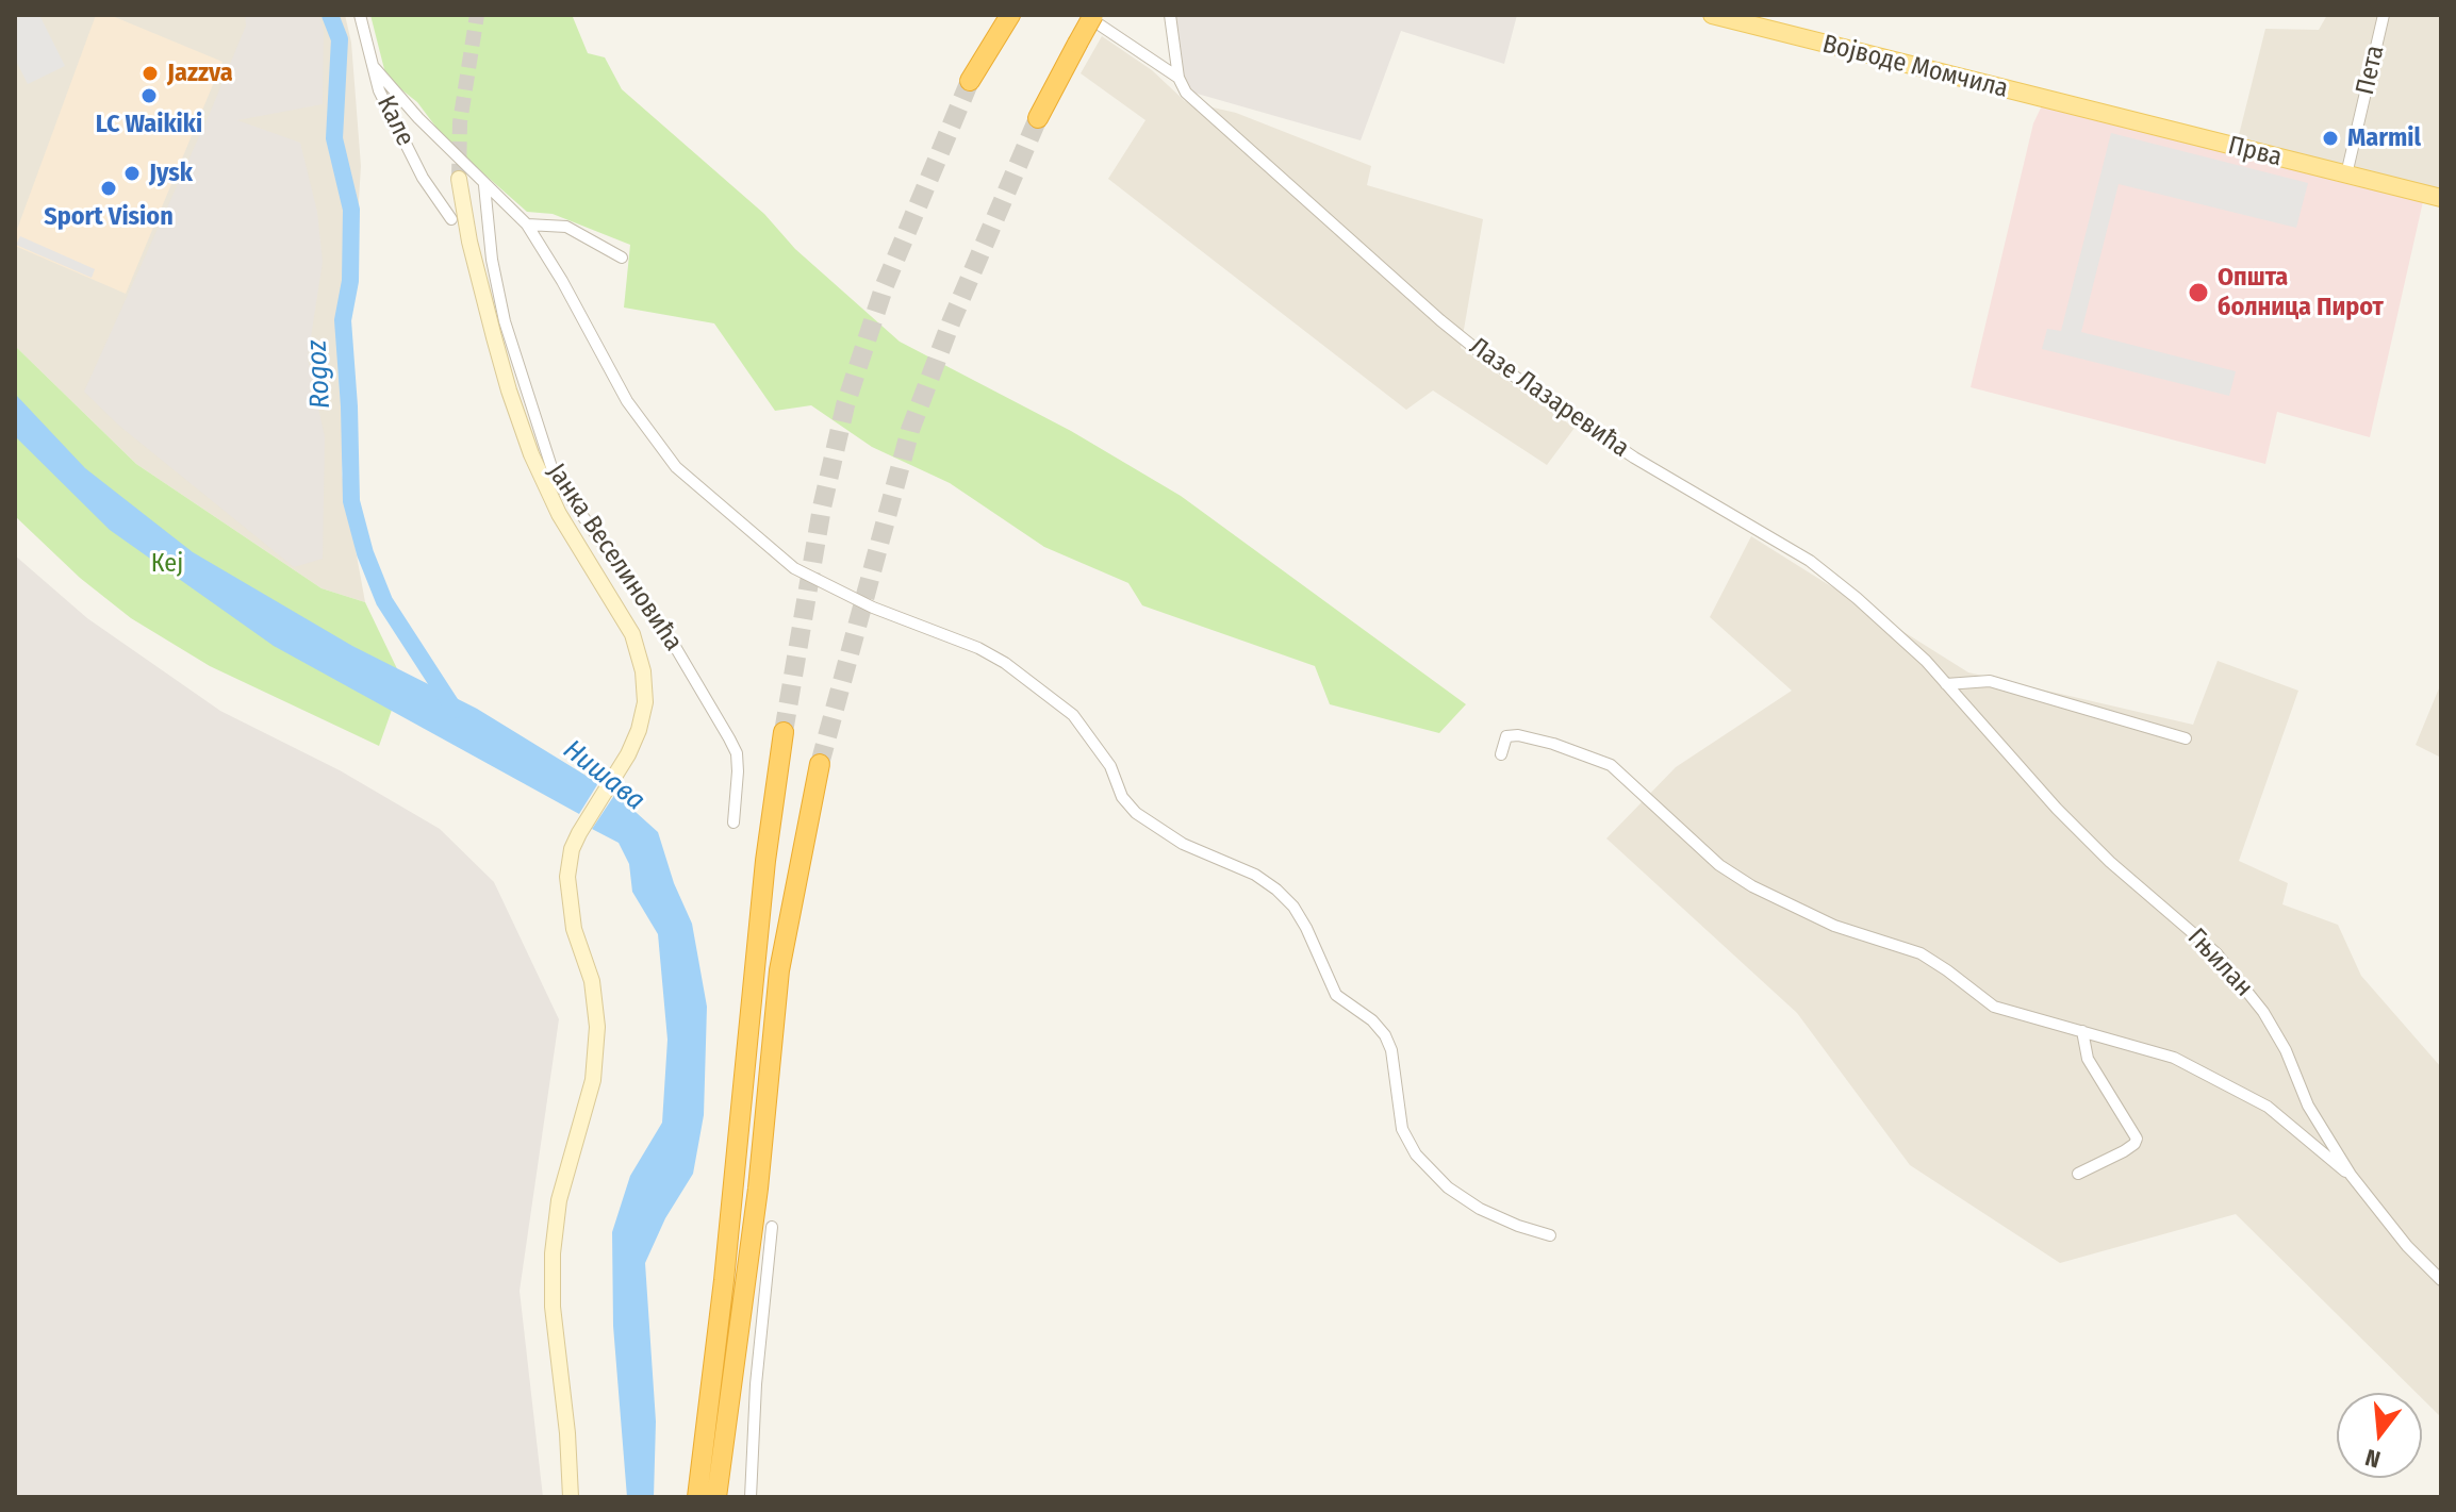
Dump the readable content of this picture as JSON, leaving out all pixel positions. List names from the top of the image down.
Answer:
{
  "streets": {
    "main road": ["Војводе Момчила", "Прва"],
    "street": [
      "Пета",
      "Кале",
      "Лазе Лазаревића",
      "Јанка Веселиновића",
      "Гњилан"
    ]
  },
  "crossings": [
    ["Војводе Момчила", "Прва"],
    ["Пета", "Прва"],
    ["Лазе Лазаревића", "Гњилан"]
  ],
  "water": ["Rogoz", "Нишава"],
  "parks": ["Кеј"],
  "places": [
    "Jazzva",
    "LC Waikiki",
    "Marmil",
    "Jysk",
    "Sport Vision",
    "Општа болница Пирот"
  ],
  "north": "bottom"
}
